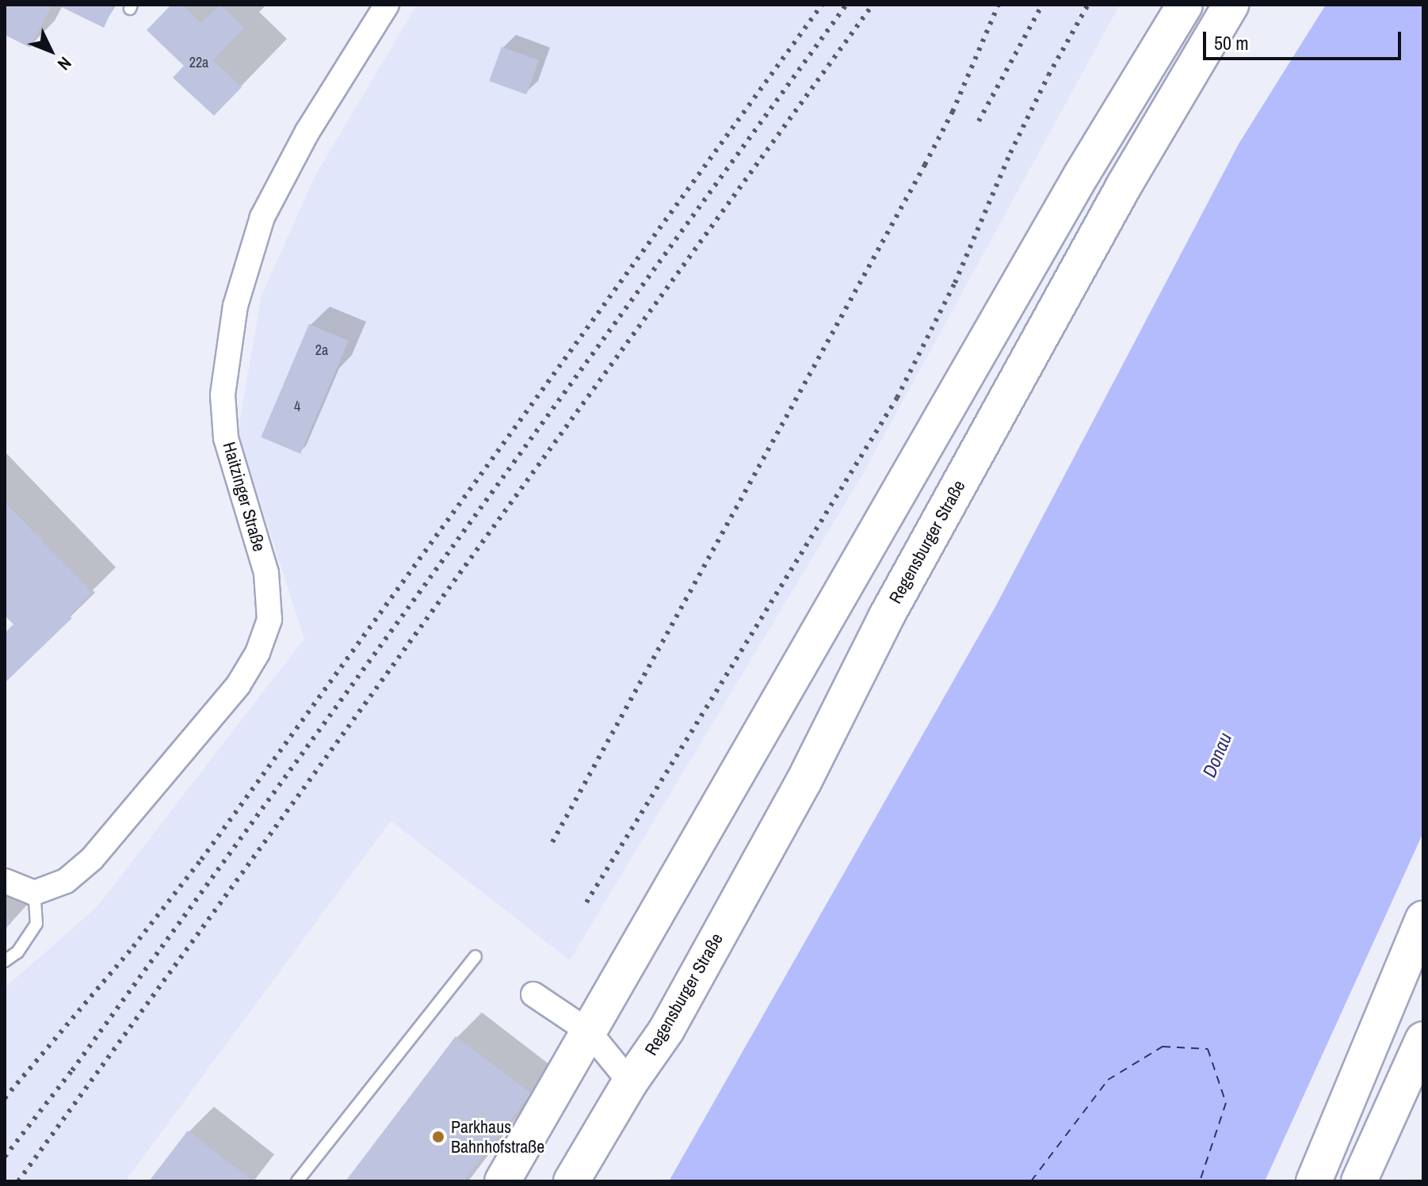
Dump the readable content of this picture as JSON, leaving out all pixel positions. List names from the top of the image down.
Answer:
{
  "streets": {
    "main road": ["Regensburger Straße"],
    "street": ["Haitzinger Straße"]
  },
  "water": ["Donau"],
  "places": ["Parkhaus Bahnhofstraße"],
  "house_numbers": ["22a", "2a", "4"],
  "scale_bar": "50 m",
  "north": "bottom right"
}
